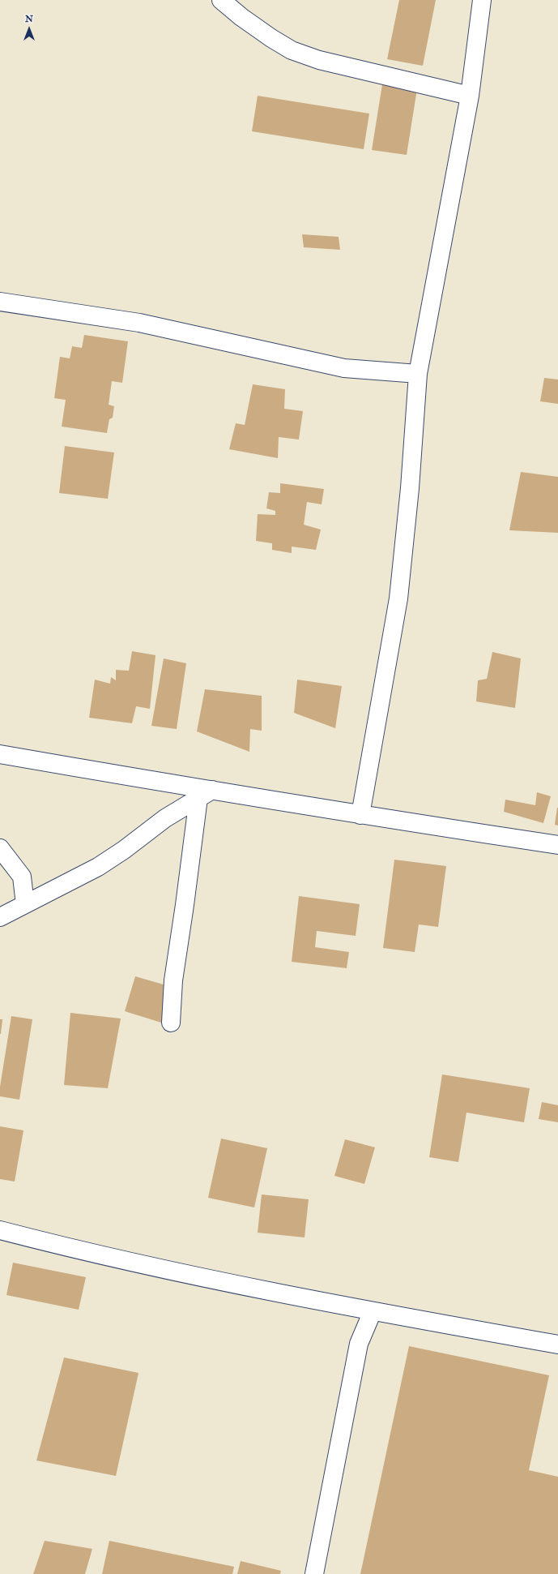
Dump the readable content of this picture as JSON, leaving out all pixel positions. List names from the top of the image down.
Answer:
{
  "north": "top"
}
